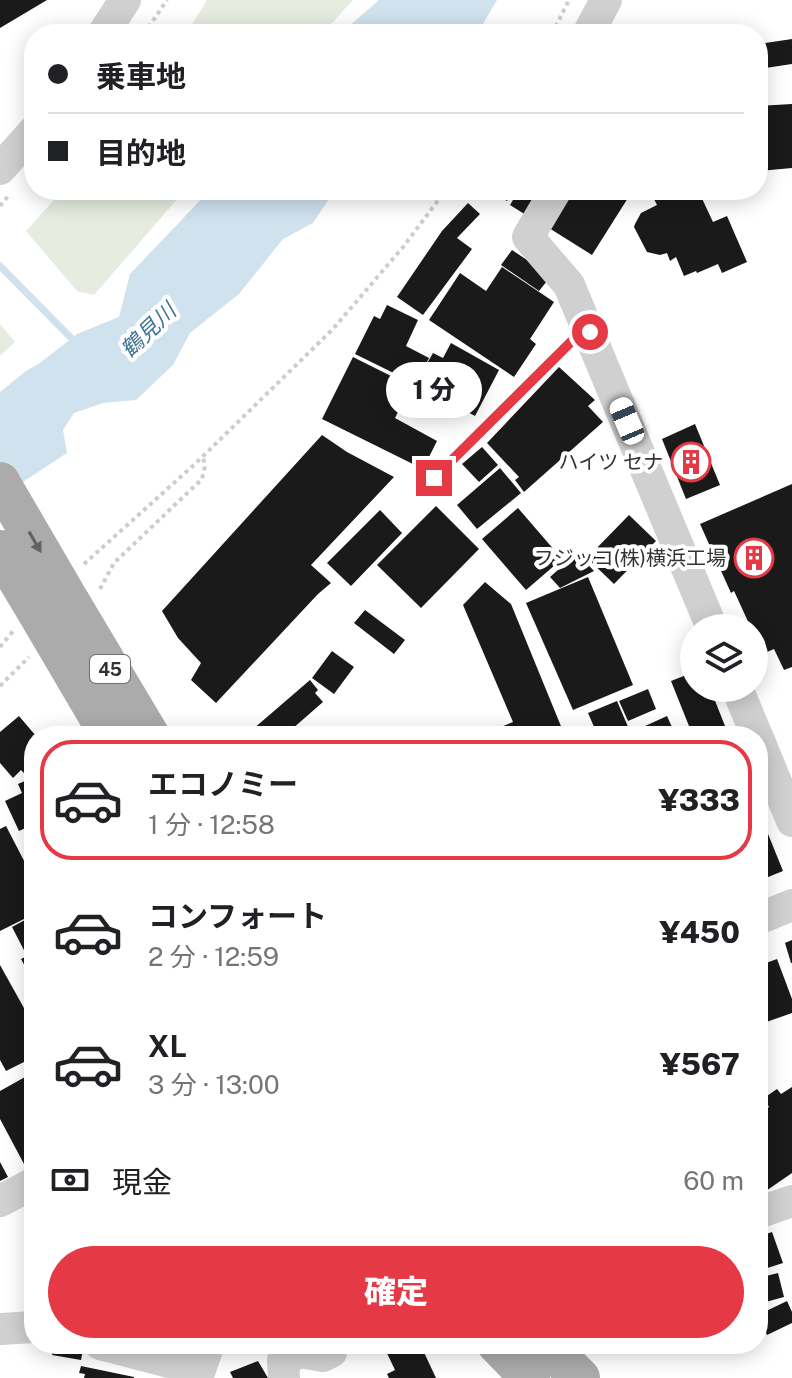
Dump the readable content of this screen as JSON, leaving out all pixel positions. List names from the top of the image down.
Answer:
{
  "streets": {
    "main road": ["45"]
  },
  "water": ["鶴見川"],
  "places": {
    "building": ["ハイツ セナ", "フジッコ(株)横浜工場"]
  },
  "page": {
    "banner": ["乗車地", "目的地"],
    "bubble": "1 分",
    "list": [
      {
        "name": "エコノミー",
        "note": "1 分 · 12:58",
        "value": "¥333"
      },
      {
        "name": "コンフォート",
        "note": "2 分 · 12:59",
        "value": "¥450"
      },
      {
        "name": "XL",
        "note": "3 分 · 13:00",
        "value": "¥567"
      }
    ],
    "pay": ["現金", "60 m"],
    "buttons": "確定"
  }
}
